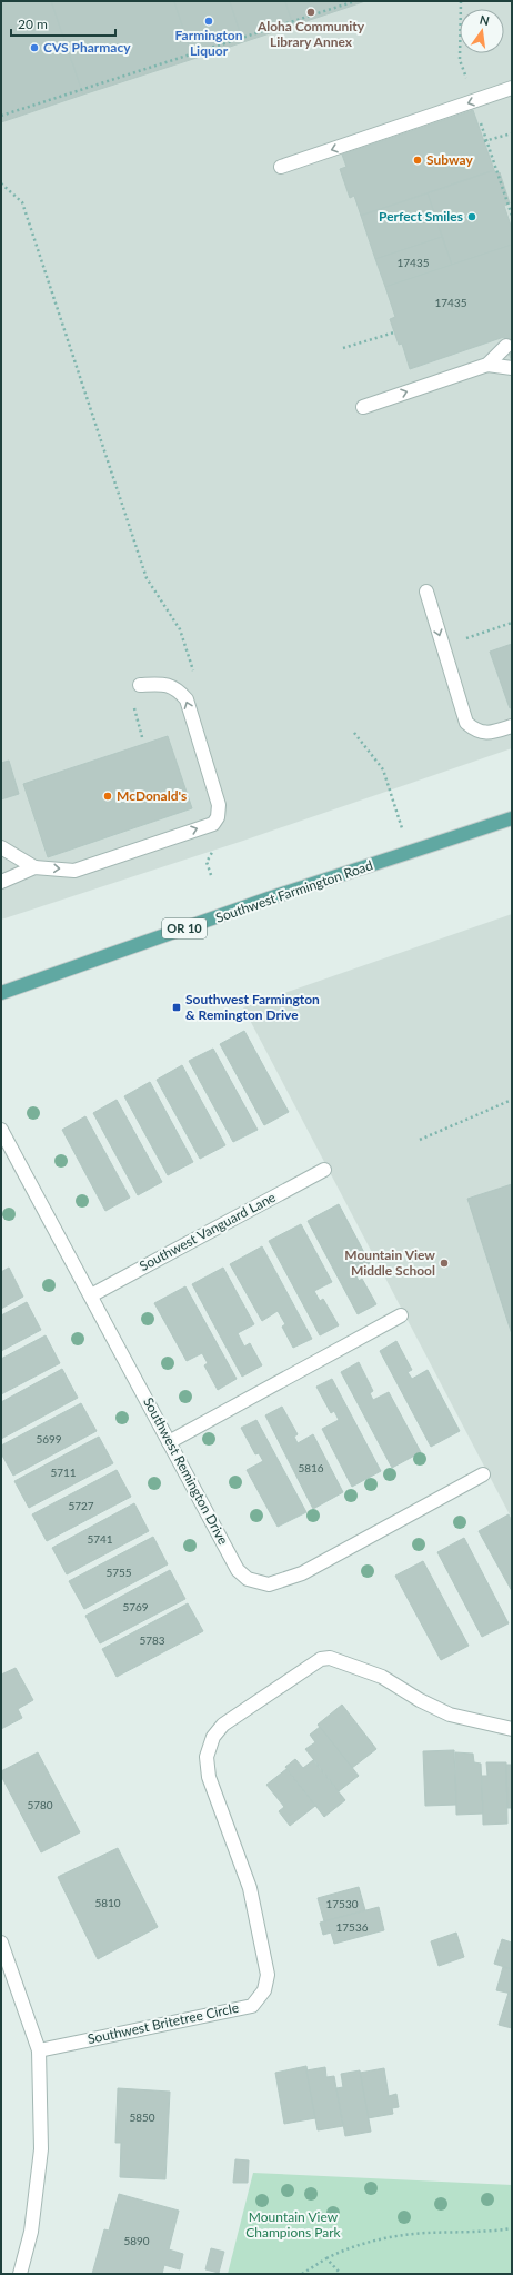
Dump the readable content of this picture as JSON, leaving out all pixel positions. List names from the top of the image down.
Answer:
{
  "streets": {
    "main road": ["Southwest Farmington Road", "OR 10"],
    "street": ["Southwest Vanguard Lane", "Southwest Remington Drive", "Southwest Britetree Circle"]
  },
  "crossings": [
    ["Southwest Vanguard Lane", "Southwest Remington Drive"]
  ],
  "parks": ["Mountain View Champions Park"],
  "places": {
    "other": [
      "Aloha Community Library Annex",
      "Farmington Liquor",
      "CVS Pharmacy",
      "Subway",
      "Perfect Smiles",
      "McDonald's",
      "Mountain View Middle School"
    ],
    "transit": ["Southwest Farmington & Remington Drive"]
  },
  "house_numbers": [
    "17435",
    "17435",
    "5699",
    "5816",
    "5711",
    "5727",
    "5741",
    "5755",
    "5769",
    "5783",
    "5780",
    "5810",
    "17530",
    "17536",
    "5850",
    "5890"
  ],
  "scale_bar": "20 m",
  "north": "top"
}
